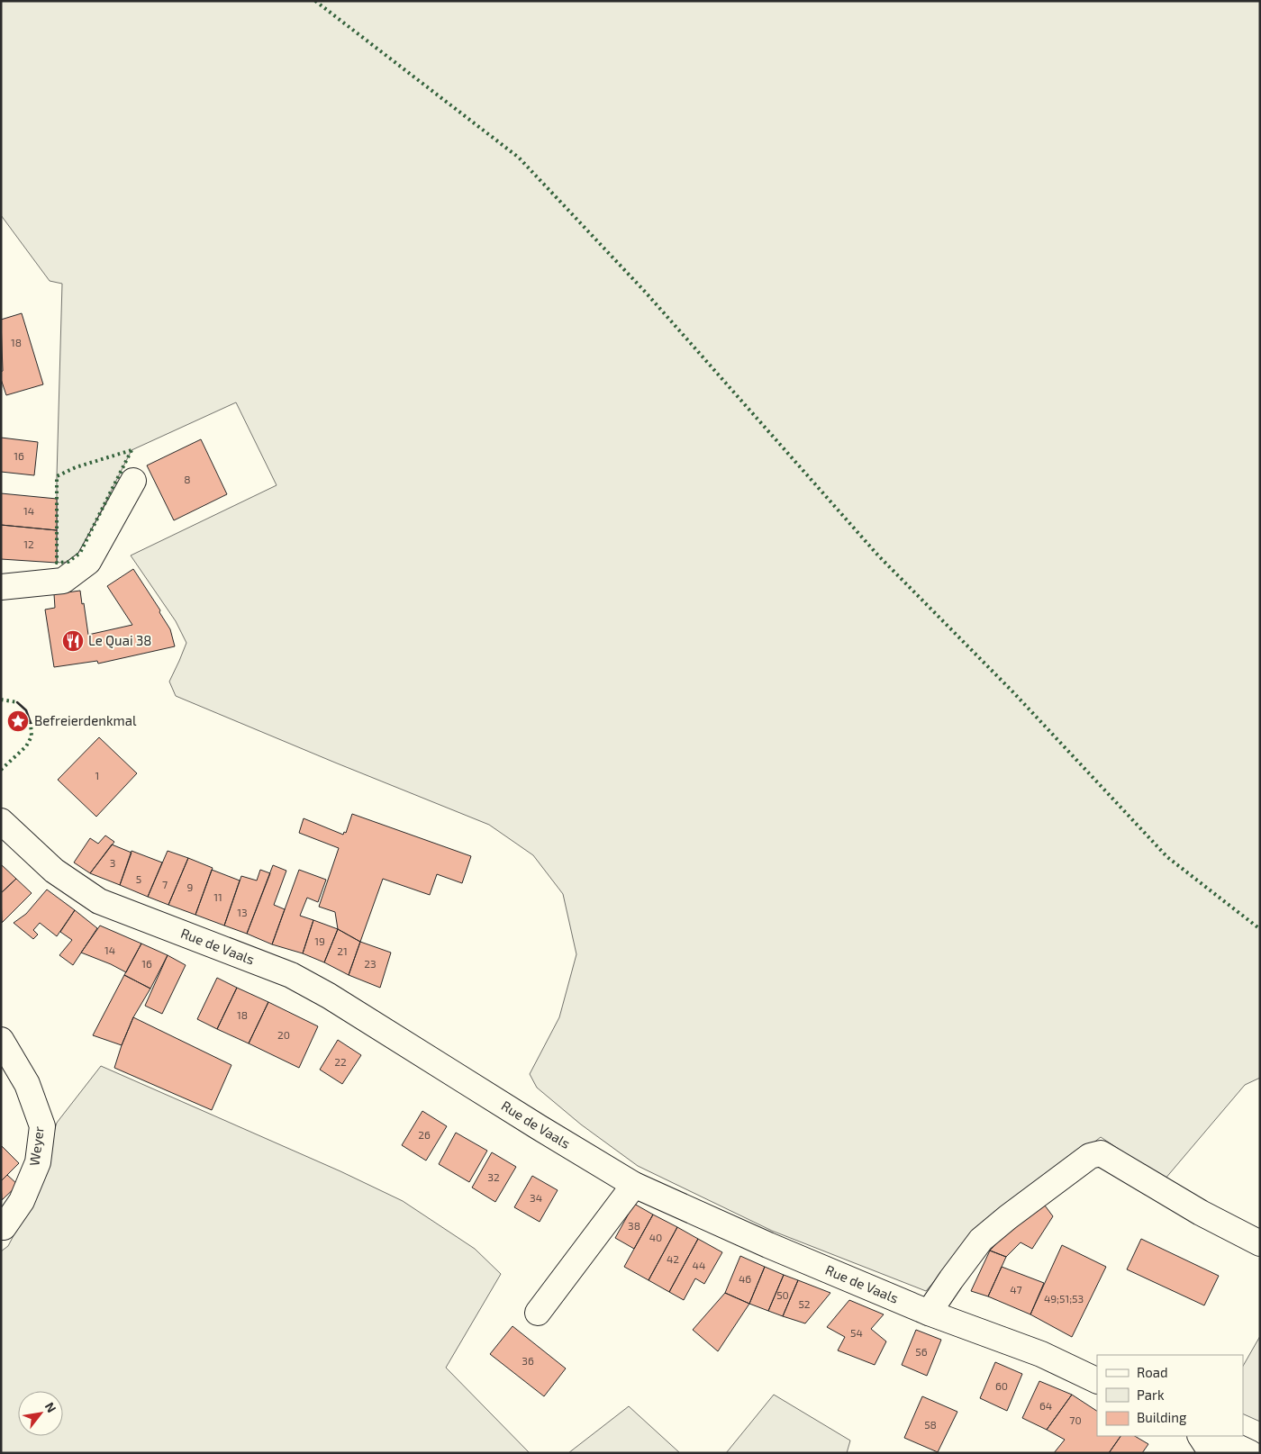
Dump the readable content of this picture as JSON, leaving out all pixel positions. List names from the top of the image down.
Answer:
{
  "streets": {
    "main road": ["Rue de Vaals", "Weyer"]
  },
  "places": {
    "restaurant": ["Le Quai 38"],
    "place": ["Befreierdenkmal"]
  },
  "house_numbers": [
    "18",
    "16",
    "8",
    "14",
    "12",
    "1",
    "3",
    "5",
    "7",
    "9",
    "11",
    "13",
    "19",
    "14",
    "21",
    "16",
    "23",
    "18",
    "20",
    "22",
    "26",
    "32",
    "34",
    "38",
    "40",
    "42",
    "44",
    "46",
    "47",
    "50",
    "49;51;53",
    "52",
    "54",
    "56",
    "36",
    "60",
    "64",
    "70",
    "58"
  ],
  "legend": ["Road", "Park", "Building"],
  "north": "top right"
}
